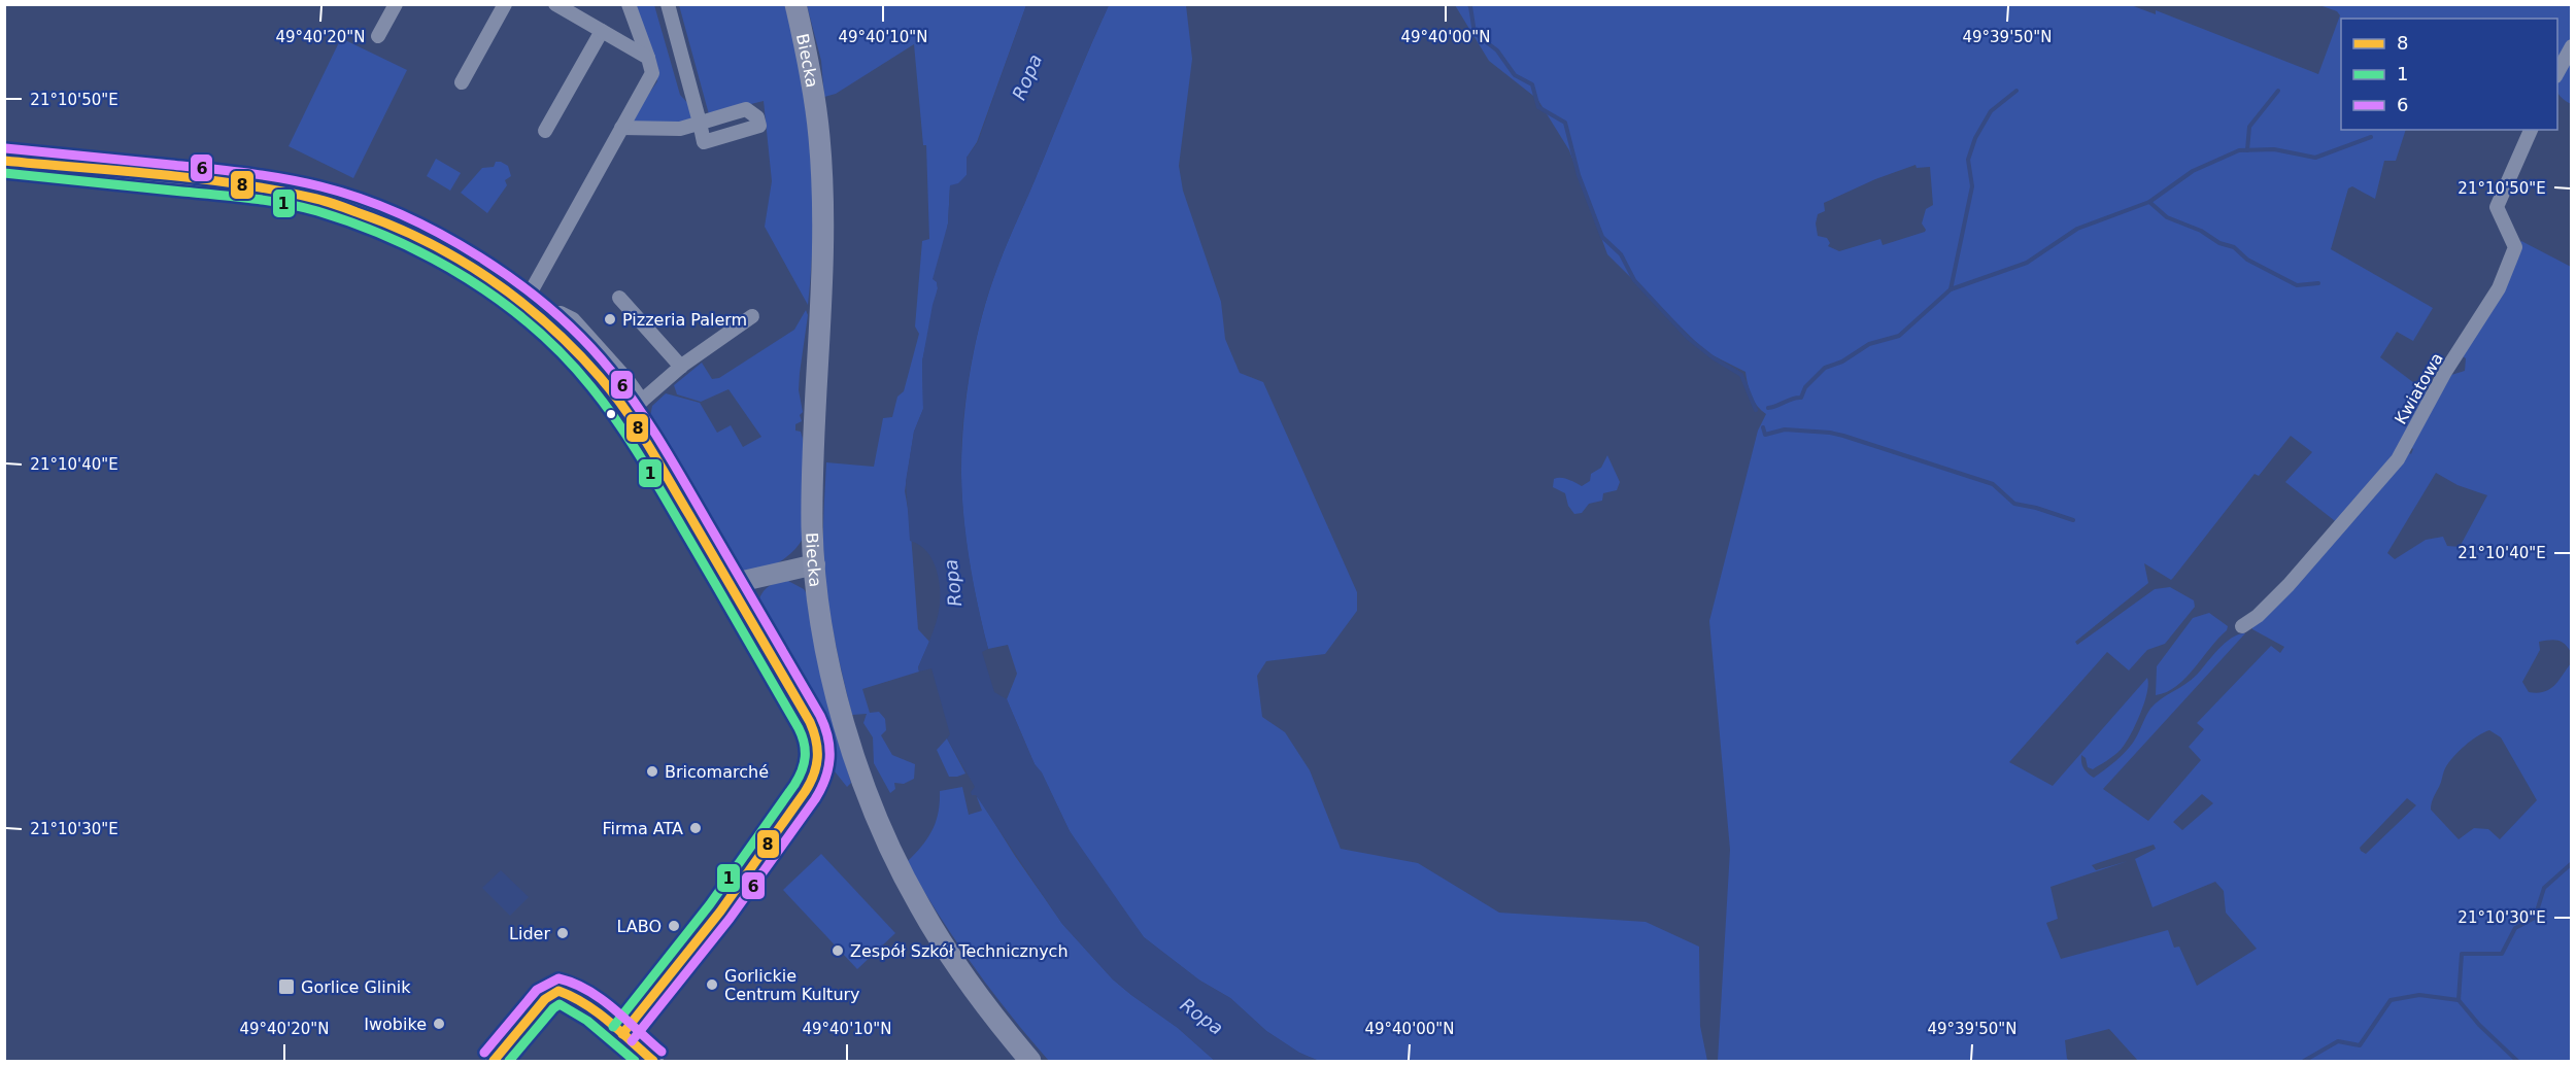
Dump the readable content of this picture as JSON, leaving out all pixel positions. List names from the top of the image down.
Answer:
{
  "streets": {
    "main road": ["Biecka"],
    "street": ["Kwiatowa"]
  },
  "water": ["Ropa"],
  "places": {
    "other": [
      "Pizzeria Palerm",
      "Bricomarché",
      "Firma ATA",
      "LABO",
      "Lider",
      "Zespół Szkół Technicznych",
      "Gorlickie Centrum Kultury",
      "Iwobike"
    ],
    "transit": ["Gorlice Glinik"]
  },
  "lines": ["transit line 6", "transit line 8", "transit line 1"],
  "legend": ["8", "1", "6"],
  "coordinates": [
    "49°40'20\"N",
    "49°40'10\"N",
    "49°40'00\"N",
    "49°39'50\"N",
    "21°10'50\"E",
    "21°10'40\"E",
    "21°10'30\"E"
  ]
}
